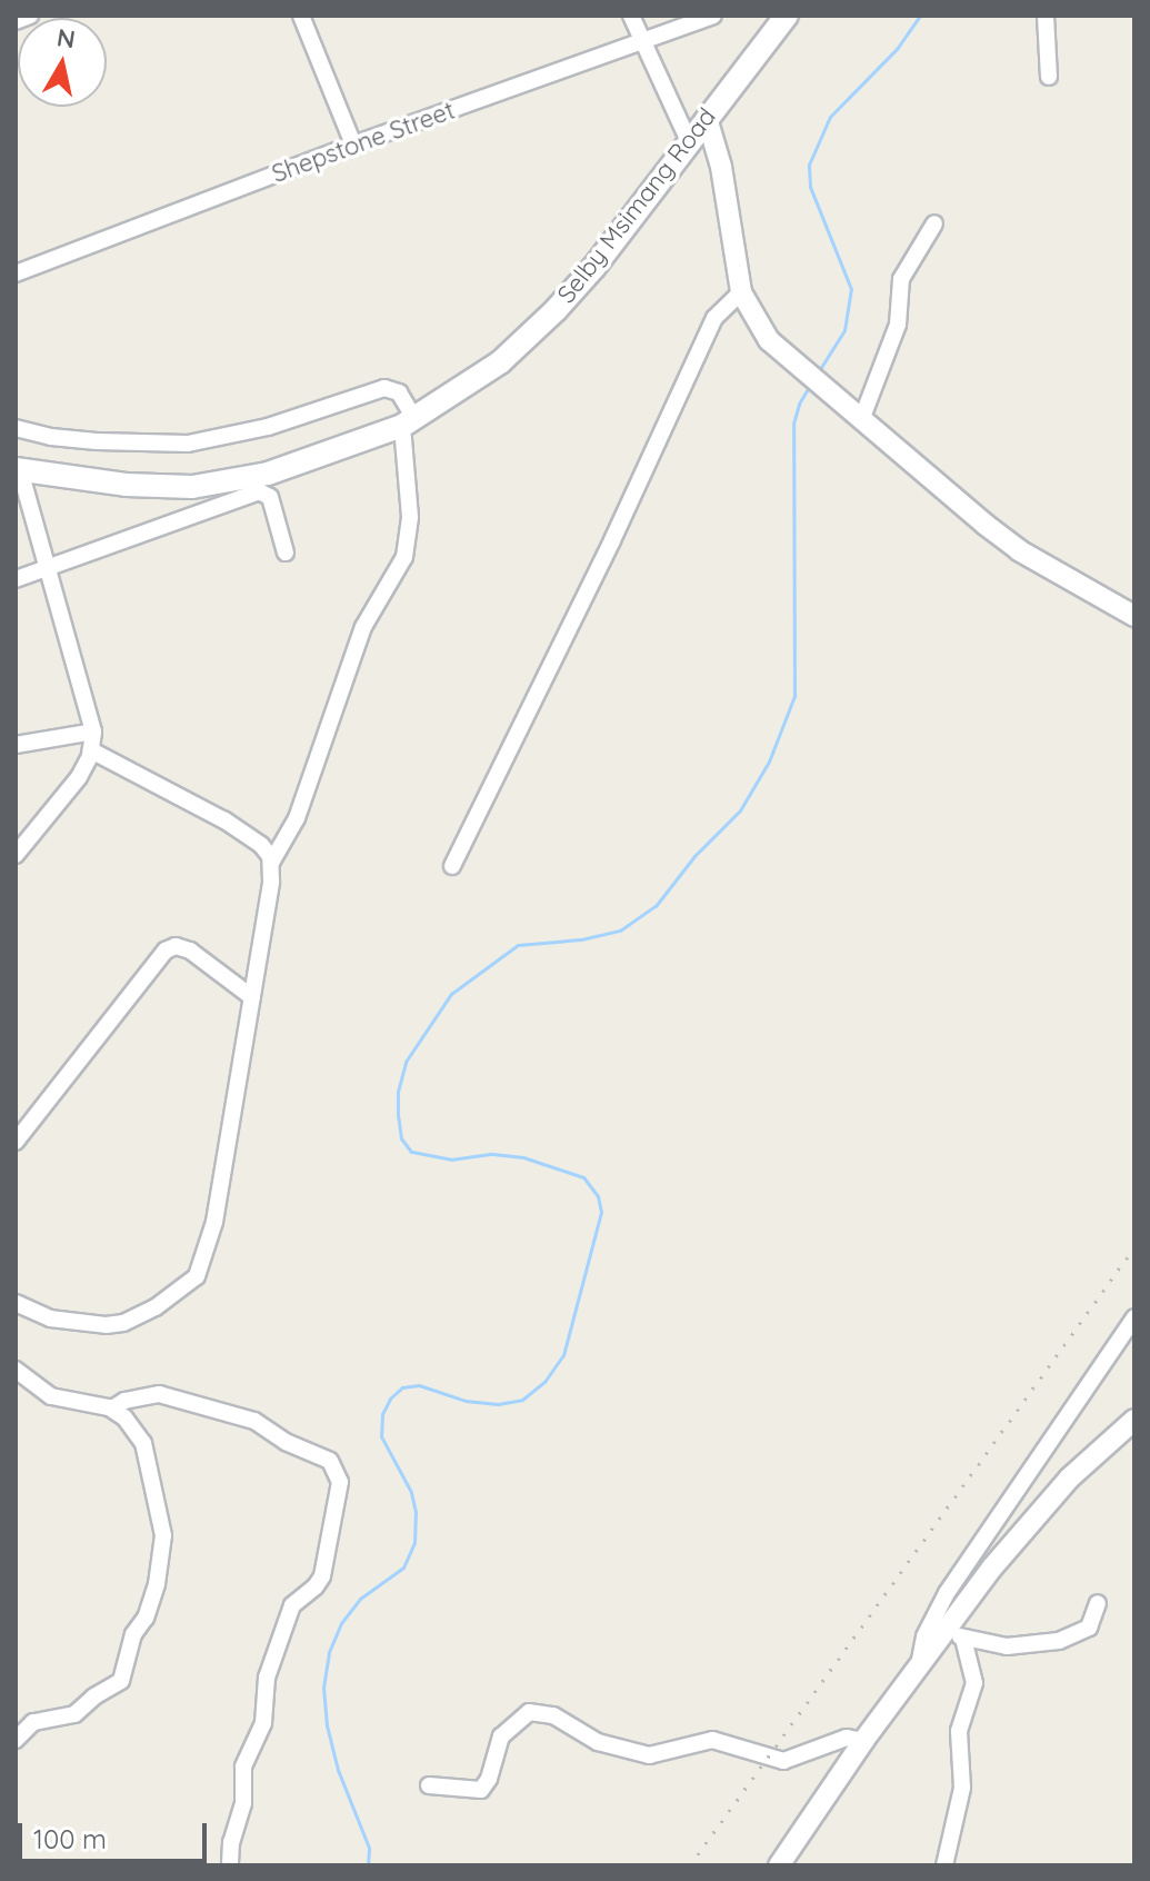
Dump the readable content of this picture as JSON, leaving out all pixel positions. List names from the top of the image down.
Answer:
{
  "streets": {
    "main road": ["Selby Msimang Road"],
    "street": ["Shepstone Street"]
  },
  "scale_bar": "100 m",
  "north": "top"
}
